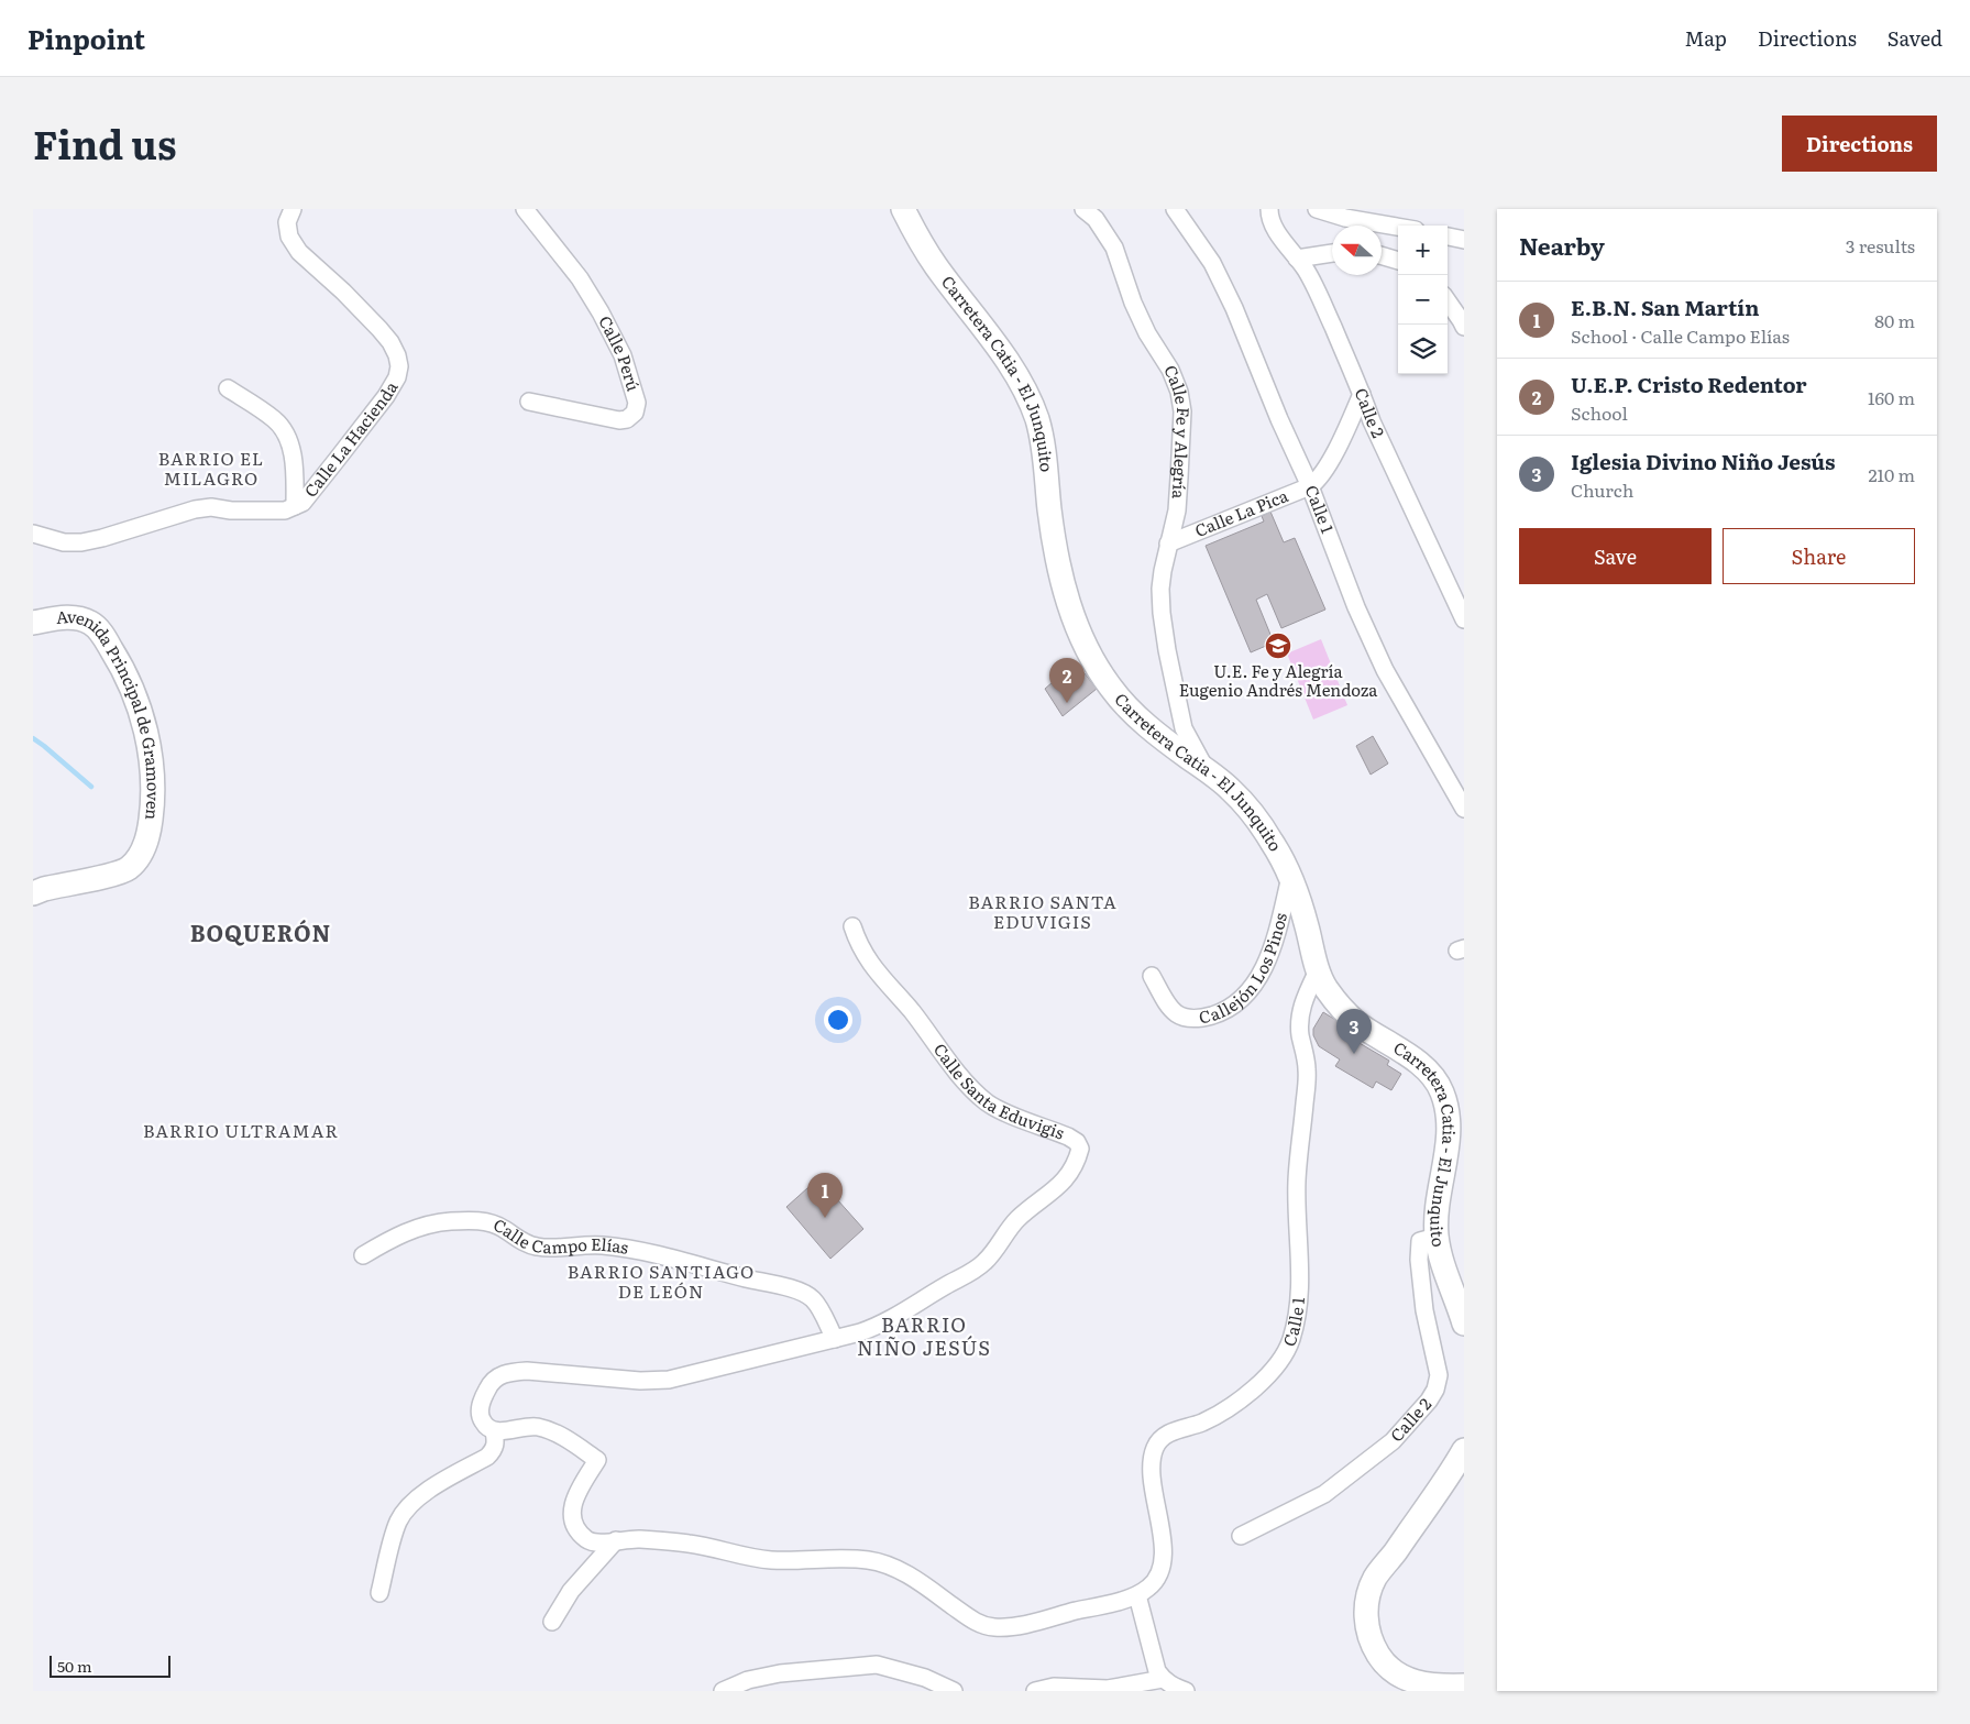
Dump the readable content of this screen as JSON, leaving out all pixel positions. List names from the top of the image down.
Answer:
{
  "streets": {
    "main road": ["Carretera Catia - El Junquito", "Avenida Principal de Gramoven"],
    "street": [
      "Calle Perú",
      "Calle 2",
      "Calle Fe y Alegría",
      "Calle La Hacienda",
      "Calle 1",
      "Calle La Pica",
      "Callejón Los Pinos",
      "Calle Santa Eduvigis",
      "Calle Campo Elías"
    ]
  },
  "crossings": [
    ["Carretera Catia - El Junquito", "Calle 2"],
    ["Carretera Catia - El Junquito", "Calle Fe y Alegría"],
    ["Carretera Catia - El Junquito", "Calle 1"],
    ["Carretera Catia - El Junquito", "Callejón Los Pinos"],
    ["Calle 2", "Calle La Pica"],
    ["Calle Fe y Alegría", "Calle La Pica"],
    ["Calle 1", "Calle La Pica"],
    ["Calle Santa Eduvigis", "Calle Campo Elías"]
  ],
  "districts": [
    "BARRIO EL MILAGRO",
    "BARRIO SANTA EDUVIGIS",
    "BOQUERÓN",
    "BARRIO ULTRAMAR",
    "BARRIO SANTIAGO DE LEÓN",
    "BARRIO NIÑO JESÚS"
  ],
  "places": {
    "school or university": ["U.E. Fe y Alegría Eugenio Andrés Mendoza"]
  },
  "scale_bar": "50 m",
  "north": "left",
  "page": {
    "header": "Pinpoint",
    "nav": ["Map", "Directions", "Saved"],
    "title": "Find us",
    "buttons": [
      "Directions",
      ["Save", "Share"]
    ],
    "heading": ["Nearby", "3 results"],
    "map_buttons": ["+", "−"],
    "list": [
      {
        "mark": "1",
        "name": "E.B.N. San Martín",
        "note": "School · Calle Campo Elías",
        "value": "80 m"
      },
      {
        "mark": "2",
        "name": "U.E.P. Cristo Redentor",
        "note": "School",
        "value": "160 m"
      },
      {
        "mark": "3",
        "name": "Iglesia Divino Niño Jesús",
        "note": "Church",
        "value": "210 m"
      }
    ],
    "pins": ["2", "3", "1"],
    "scale": "50 m"
  }
}
